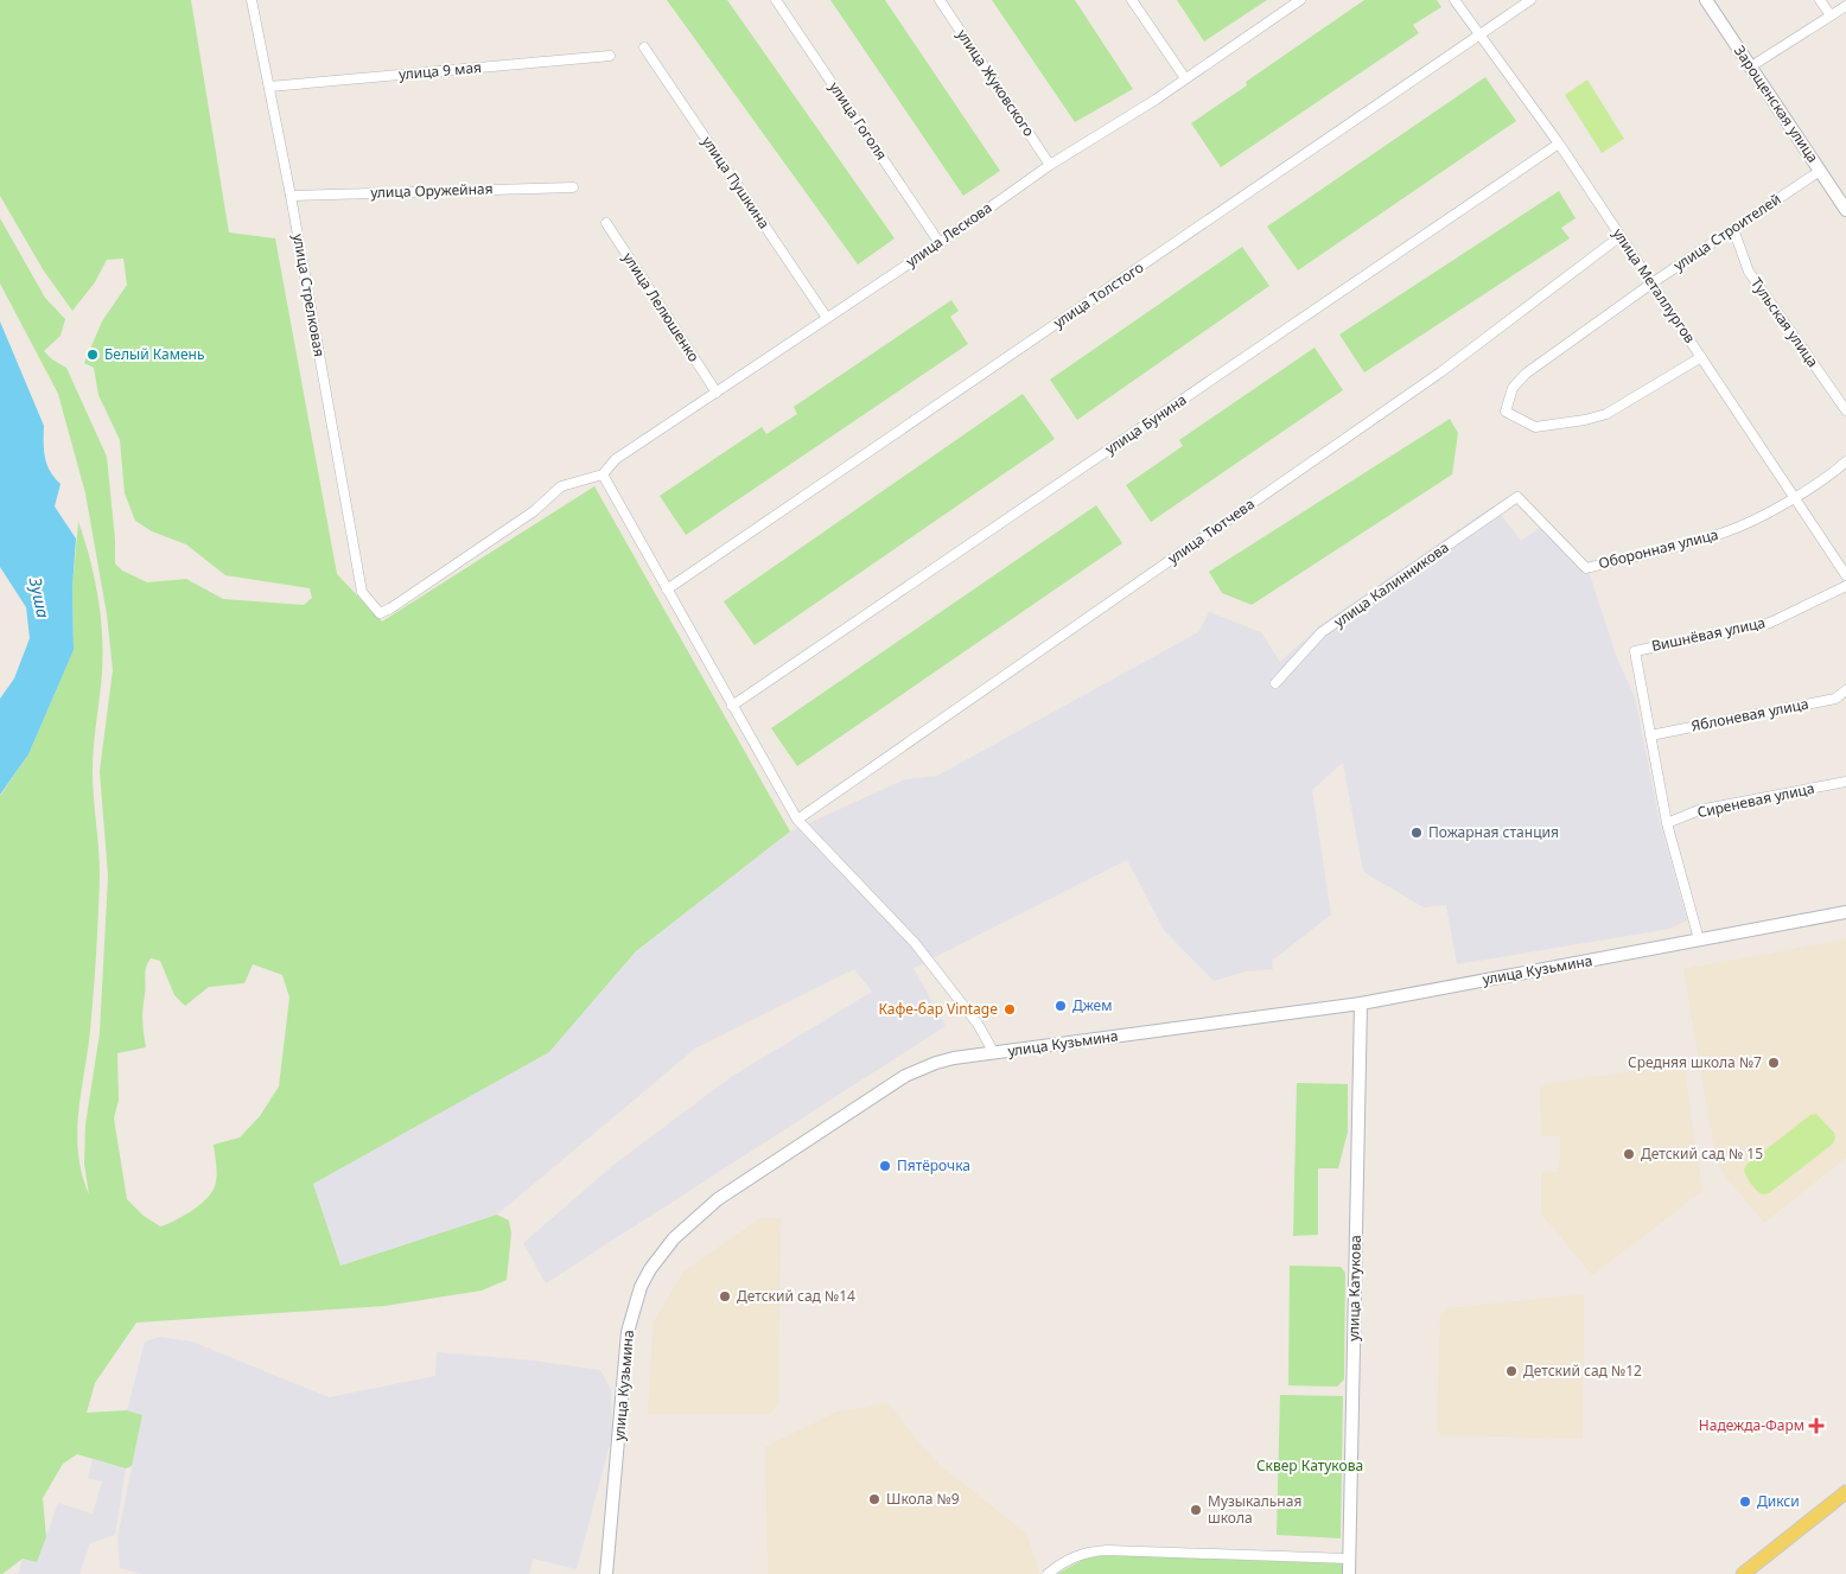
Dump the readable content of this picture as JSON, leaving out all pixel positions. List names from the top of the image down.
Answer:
{
  "streets": {
    "main road": ["Зарощенская улица", "улица Кузьмина", "улица Катукова"],
    "street": [
      "улица 9 мая",
      "улица Жуковского",
      "улица Гоголя",
      "улица Пушкина",
      "улица Оружейная",
      "улица Строителей",
      "улица Лескова",
      "улица Металлургов",
      "улица Стрелковая",
      "улица Толстого",
      "улица Лелюшенко",
      "Тульская улица",
      "улица Бунина",
      "улица Тютчева",
      "Оборонная улица",
      "улица Калинникова",
      "Вишнёвая улица",
      "Яблоневая улица",
      "Сиреневая улица"
    ]
  },
  "crossings": [
    ["улица 9 мая", "улица Стрелковая"],
    ["улица Жуковского", "улица Лескова"],
    ["Зарощенская улица", "улица Строителей"],
    ["улица Гоголя", "улица Лескова"],
    ["улица Пушкина", "улица Лескова"],
    ["улица Оружейная", "улица Стрелковая"],
    ["улица Строителей", "улица Металлургов"],
    ["улица Строителей", "Тульская улица"],
    ["улица Лескова", "улица Стрелковая"],
    ["улица Лескова", "улица Лелюшенко"],
    ["улица Металлургов", "улица Толстого"],
    ["улица Металлургов", "улица Бунина"],
    ["улица Металлургов", "улица Тютчева"],
    ["улица Металлургов", "Оборонная улица"],
    ["Оборонная улица", "улица Калинникова"],
    ["Вишнёвая улица", "Яблоневая улица"],
    ["улица Кузьмина", "улица Катукова"]
  ],
  "water": ["Зуша"],
  "parks": ["Сквер Катукова"],
  "places": {
    "other": [
      "Белый Камень",
      "Пожарная станция",
      "Джем",
      "Кафе-бар Vintage",
      "Средняя школа №7",
      "Детский сад № 15",
      "Пятёрочка",
      "Детский сад №14",
      "Детский сад №12",
      "Школа №9",
      "Дикси",
      "Музыкальная школа"
    ],
    "health": ["Надежда-Фарм"]
  }
}
